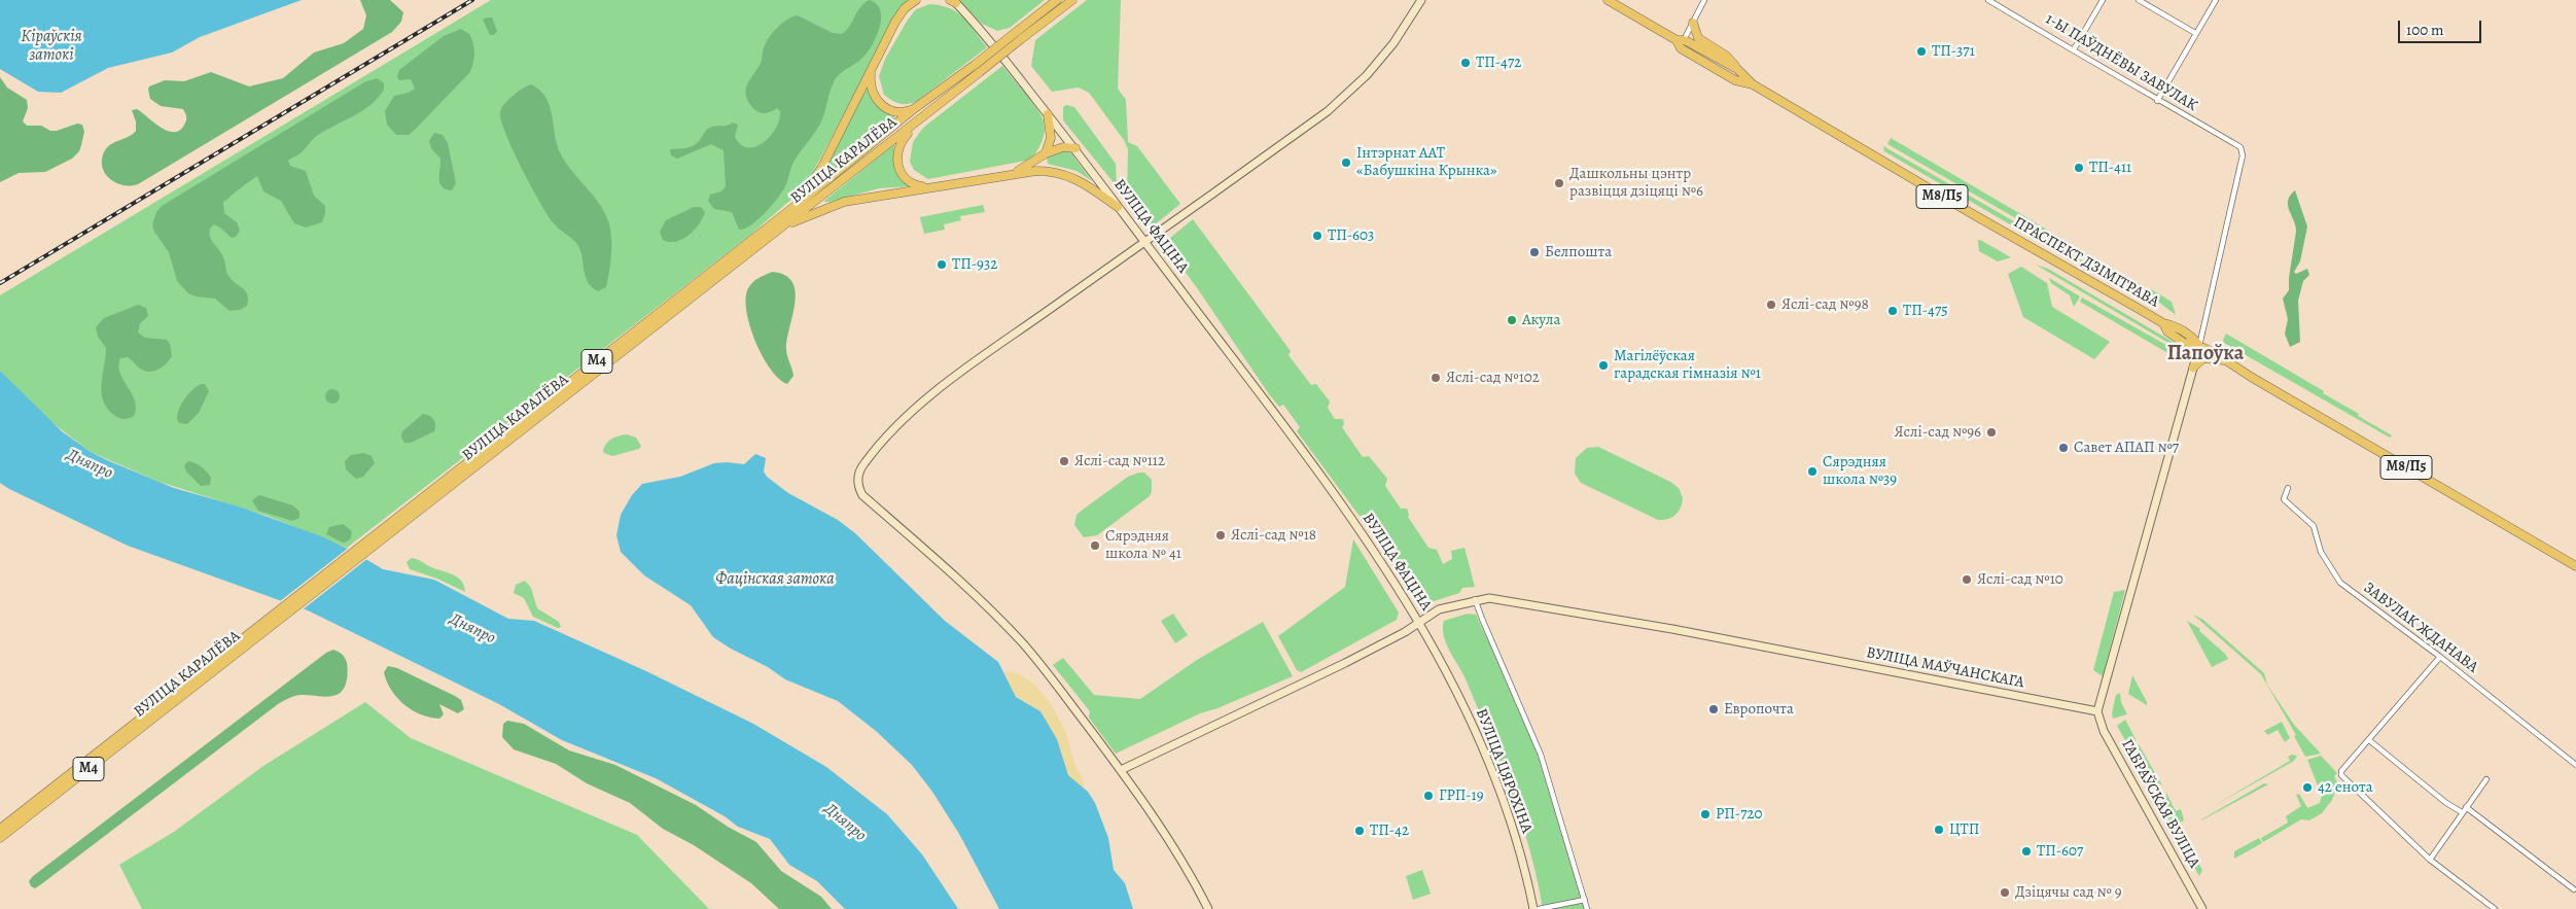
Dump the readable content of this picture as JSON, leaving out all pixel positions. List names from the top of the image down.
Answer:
{
  "streets": {
    "main road": [
      "ВУЛІЦА КАРАЛЁВА",
      "М8/П5",
      "ВУЛІЦА ФАЦІНА",
      "ПРАСПЕКТ ДЗІМІТРАВА",
      "М4",
      "ВУЛІЦА МАЎЧАНСКАГА",
      "ВУЛІЦА ЦЯРОХІНА",
      "ГАБРАЎСКАЯ ВУЛІЦА"
    ],
    "street": ["1-Ы ПАЎДНЁВЫ ЗАВУЛАК", "ЗАВУЛАК ЖДАНАВА"]
  },
  "crossings": [
    ["1-Ы ПАЎДНЁВЫ ЗАВУЛАК", "ПРАСПЕКТ ДЗІМІТРАВА"],
    ["ВУЛІЦА ФАЦІНА", "ВУЛІЦА МАЎЧАНСКАГА"],
    ["ВУЛІЦА ФАЦІНА", "ВУЛІЦА ЦЯРОХІНА"],
    ["ВУЛІЦА МАЎЧАНСКАГА", "ВУЛІЦА ЦЯРОХІНА"],
    ["ВУЛІЦА МАЎЧАНСКАГА", "ГАБРАЎСКАЯ ВУЛІЦА"]
  ],
  "districts": ["Папоўка"],
  "water": ["Кіраўскія затокі", "Дняпро", "Фацінская затока"],
  "places": [
    "ТП-371",
    "ТП-472",
    "Інтэрнат ААТ «Бабушкіна Крынка»",
    "ТП-411",
    "Дашкольны цэнтр развіцця дзіцяці №6",
    "ТП-603",
    "Белпошта",
    "ТП-932",
    "Яслі-сад №98",
    "ТП-475",
    "Акула",
    "Магілёўская гарадская гімназія №1",
    "Яслі-сад №102",
    "Яслі-сад №96",
    "Савет АПАП №7",
    "Яслі-сад №112",
    "Сярэдняя школа №39",
    "Яслі-сад №18",
    "Сярэдняя школа № 41",
    "Яслі-сад №10",
    "Европочта",
    "42 енота",
    "ГРП-19",
    "РП-720",
    "ЦТП",
    "ТП-42",
    "ТП-607",
    "Дзіцячы сад № 9"
  ],
  "scale_bar": "100 m"
}
